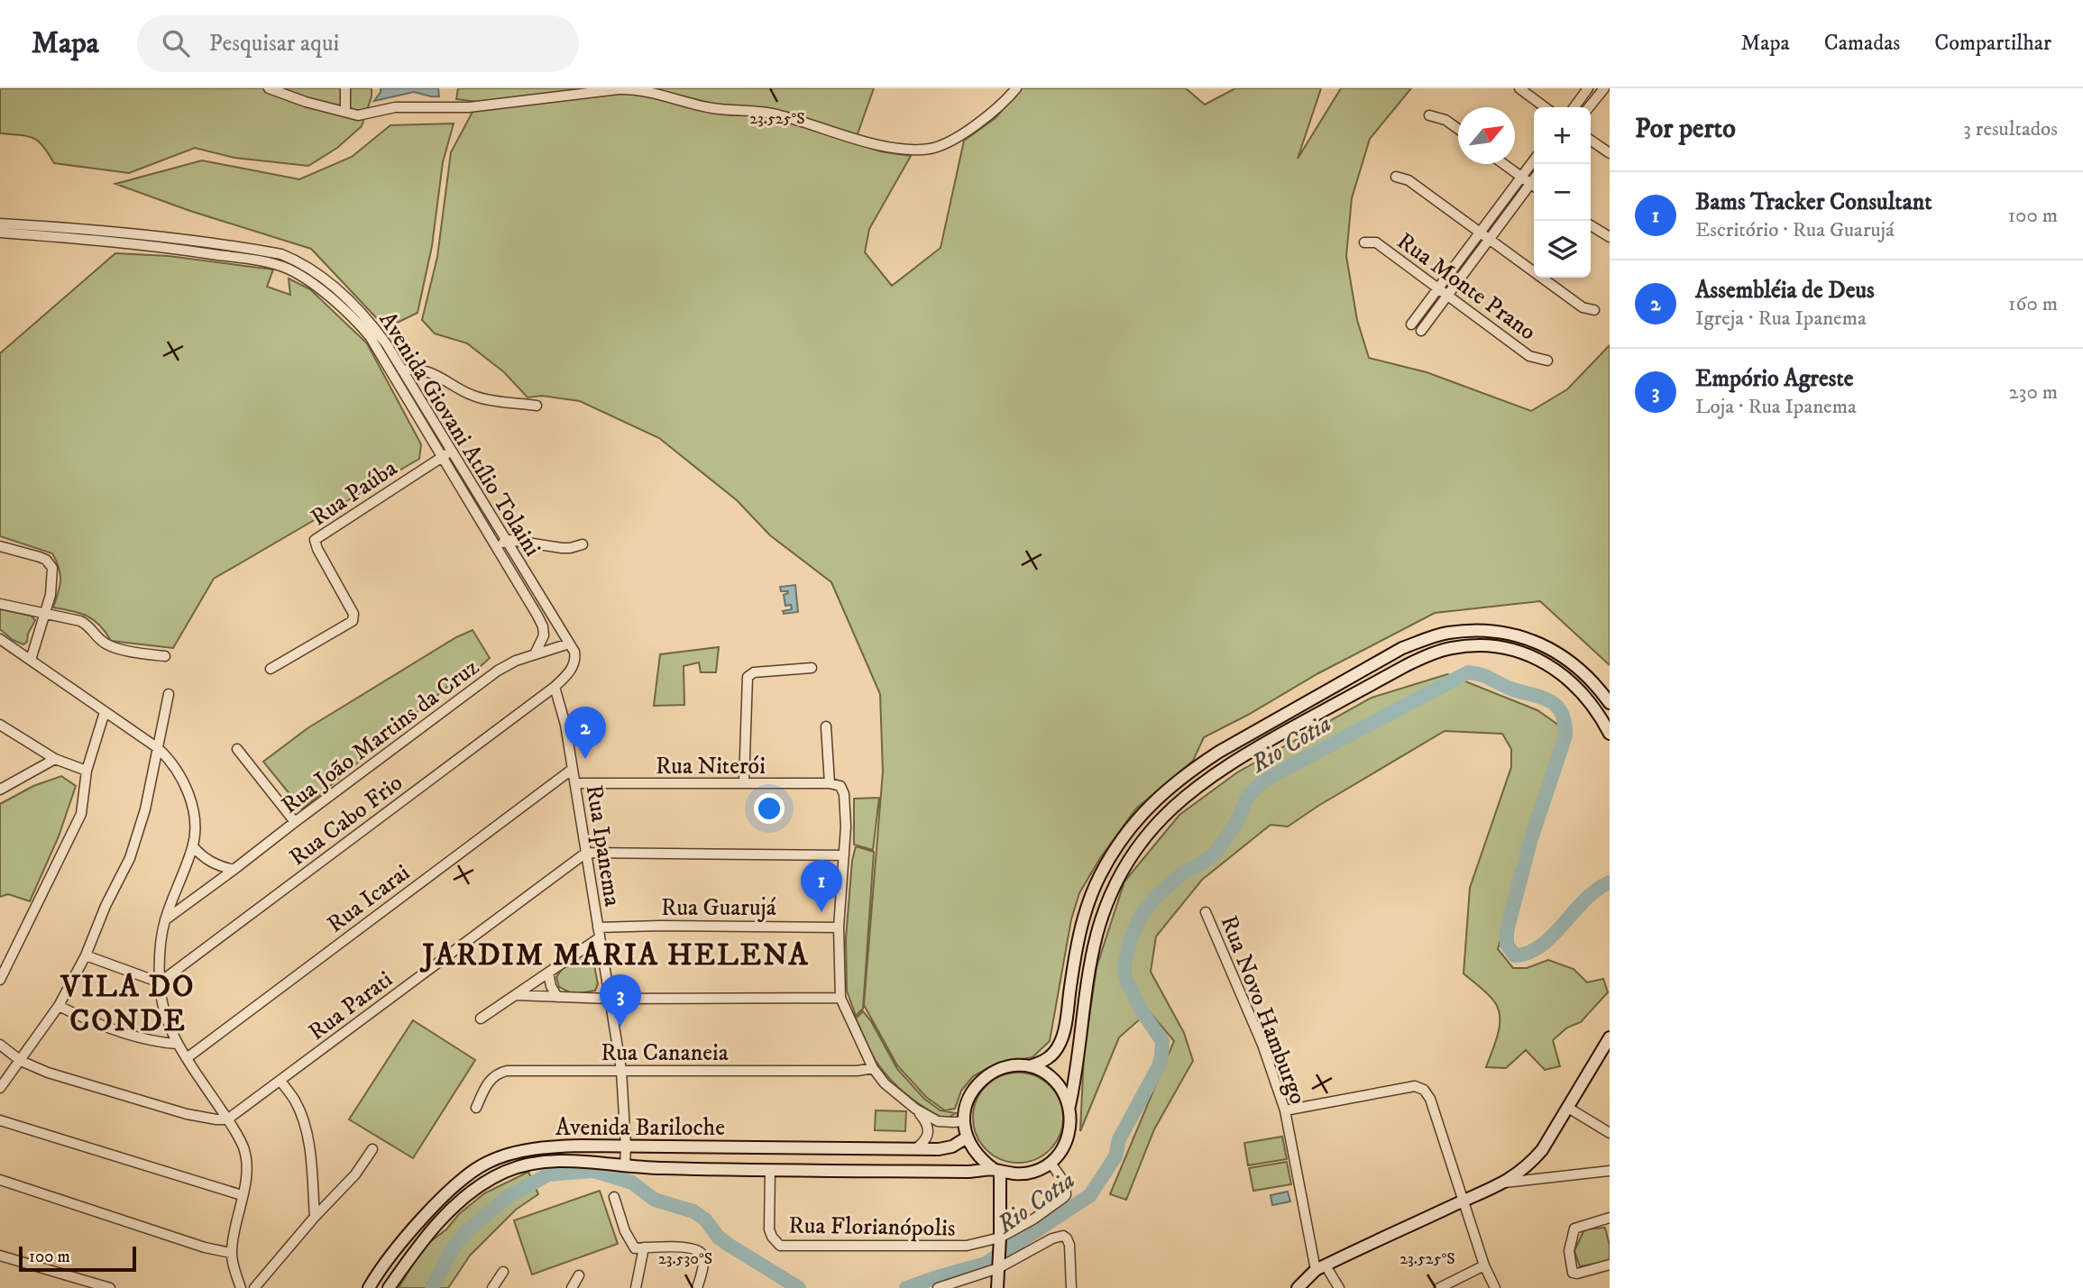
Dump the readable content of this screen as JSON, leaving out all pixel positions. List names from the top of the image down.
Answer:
{
  "streets": {
    "main road": ["Avenida Bariloche"],
    "street": [
      "Rua Monte Prano",
      "Avenida Giovani Atílio Tolaini",
      "Rua Paúba",
      "Rua João Martins da Cruz",
      "Rua Niterói",
      "Rua Cabo Frio",
      "Rua Ipanema",
      "Rua Icarai",
      "Rua Guarujá",
      "Rua Parati",
      "Rua Novo Hamburgo",
      "Rua Cananeia",
      "Rua Florianópolis"
    ]
  },
  "crossings": [
    ["Avenida Giovani Atílio Tolaini", "Rua Paúba"],
    ["Avenida Giovani Atílio Tolaini", "Rua João Martins da Cruz"],
    ["Rua Niterói", "Rua Ipanema"],
    ["Rua Cabo Frio", "Rua Ipanema"],
    ["Rua Ipanema", "Rua Icarai"],
    ["Rua Ipanema", "Rua Guarujá"],
    ["Rua Ipanema", "Rua Parati"],
    ["Rua Ipanema", "Rua Cananeia"],
    ["Rua Ipanema", "Avenida Bariloche"],
    ["Avenida Bariloche", "Rua Florianópolis"]
  ],
  "districts": ["JARDIM MARIA HELENA", "VILA DO CONDE"],
  "water": ["Rio Cotia"],
  "scale_bar": "100 m",
  "north": "top right",
  "page": {
    "header": "Mapa",
    "search": "Pesquisar aqui",
    "nav": ["Mapa", "Camadas", "Compartilhar"],
    "heading": ["Por perto", "3 resultados"],
    "map_buttons": ["+", "−"],
    "list": [
      {
        "mark": "1",
        "name": "Bams Tracker Consultant",
        "note": "Escritório · Rua Guarujá",
        "value": "100 m"
      },
      {
        "mark": "2",
        "name": "Assembléia de Deus",
        "note": "Igreja · Rua Ipanema",
        "value": "160 m"
      },
      {
        "mark": "3",
        "name": "Empório Agreste",
        "note": "Loja · Rua Ipanema",
        "value": "230 m"
      }
    ],
    "pins": ["2", "1", "3"],
    "scale": "100 m"
  },
  "coordinates": ["23.525°S", "23.530°S"]
}
